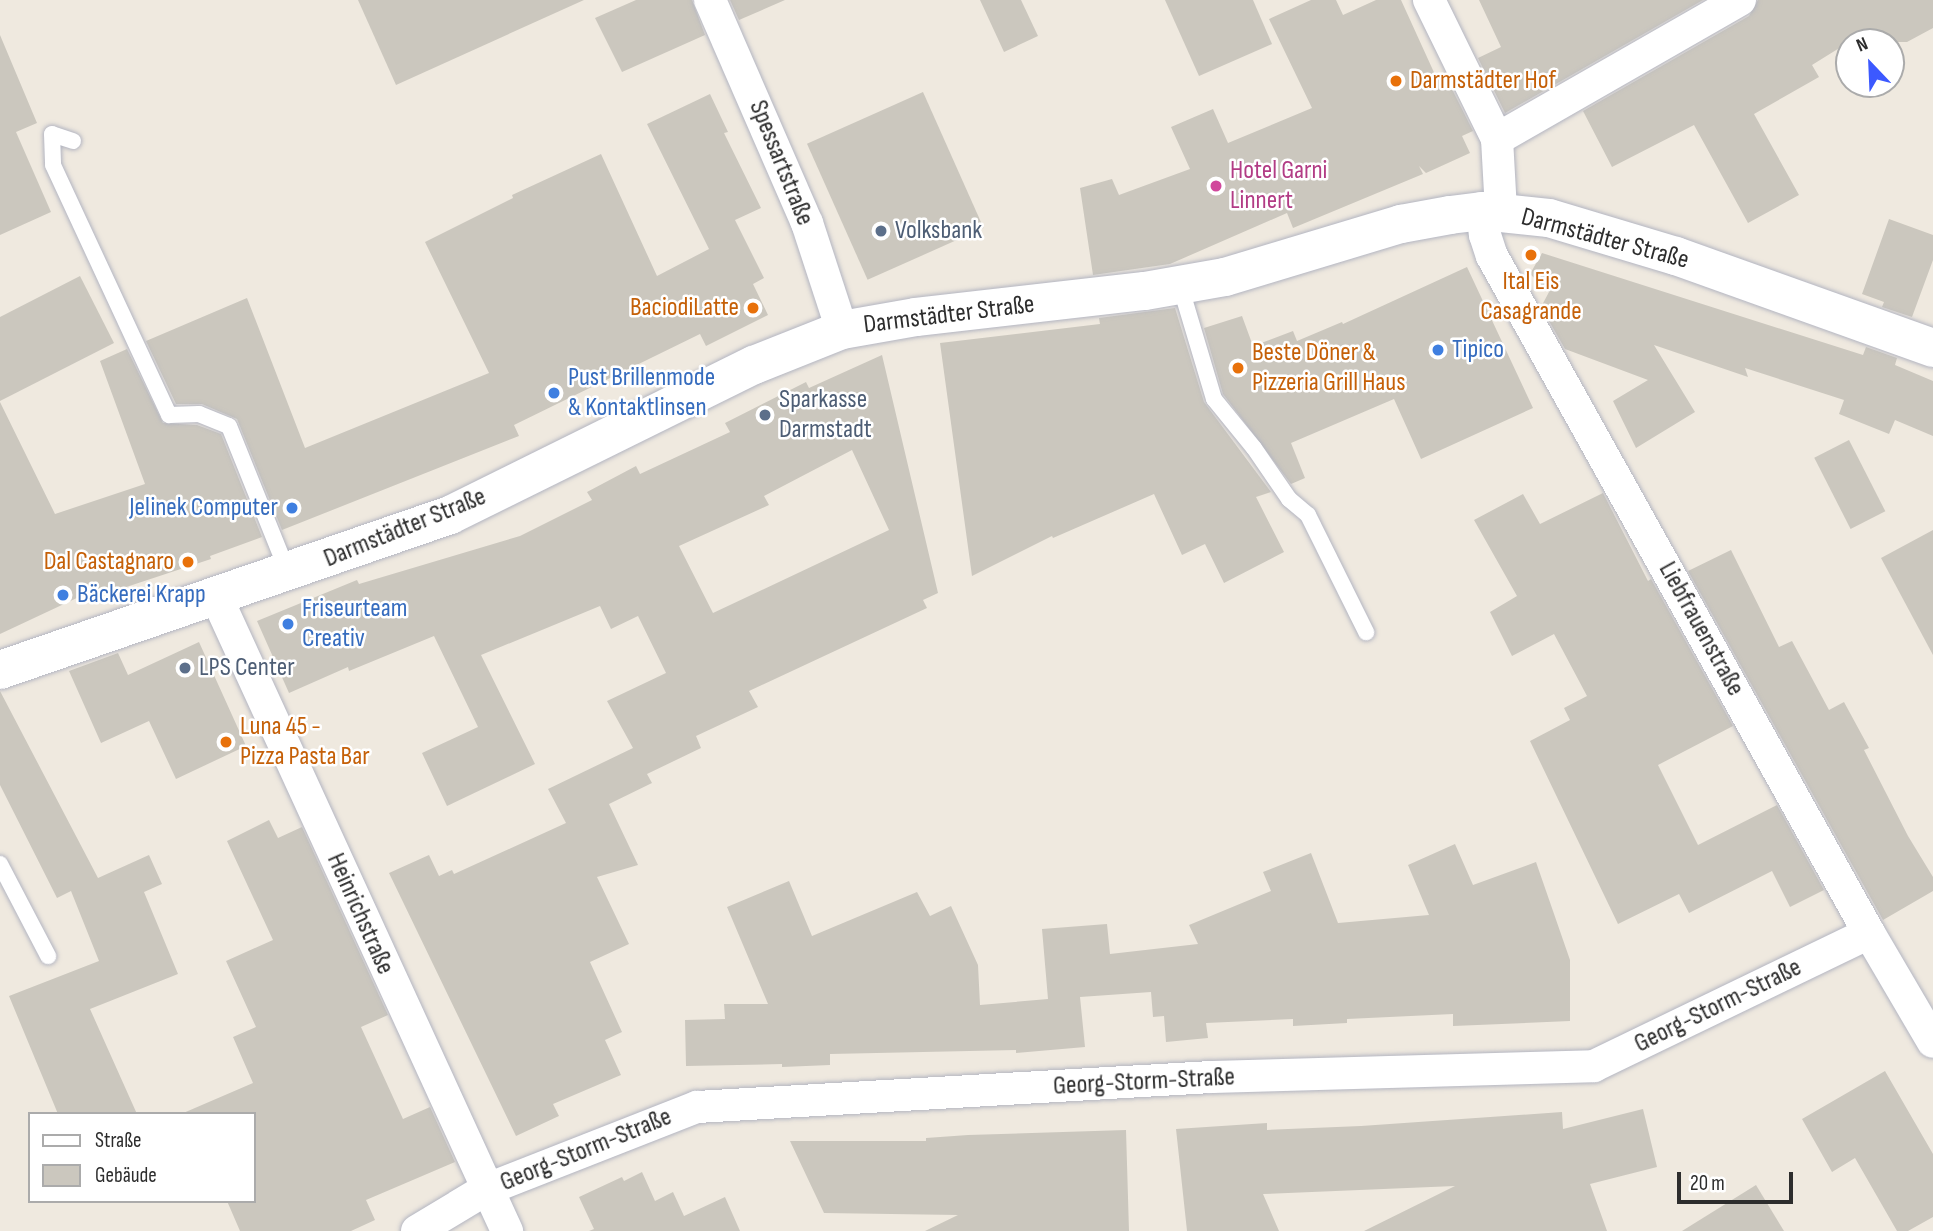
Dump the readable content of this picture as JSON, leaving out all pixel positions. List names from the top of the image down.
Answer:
{
  "streets": {
    "street": [
      "Spessartstraße",
      "Darmstädter Straße",
      "Liebfrauenstraße",
      "Heinrichstraße",
      "Georg-Storm-Straße"
    ]
  },
  "crossings": [
    ["Spessartstraße", "Darmstädter Straße"],
    ["Darmstädter Straße", "Liebfrauenstraße"],
    ["Darmstädter Straße", "Heinrichstraße"],
    ["Liebfrauenstraße", "Georg-Storm-Straße"],
    ["Heinrichstraße", "Georg-Storm-Straße"]
  ],
  "places": [
    "Darmstädter Hof",
    "Hotel Garni Linnert",
    "Volksbank",
    "Ital Eis Casagrande",
    "BaciodiLatte",
    "Tipico",
    "Beste Döner & Pizzeria Grill Haus",
    "Pust Brillenmode & Kontaktlinsen",
    "Sparkasse Darmstadt",
    "Jelinek Computer",
    "Dal Castagnaro",
    "Bäckerei Krapp",
    "Friseurteam Creativ",
    "LPS Center",
    "Luna 45 - Pizza Pasta Bar"
  ],
  "legend": ["Straße", "Gebäude"],
  "scale_bar": "20 m",
  "north": "top left"
}
